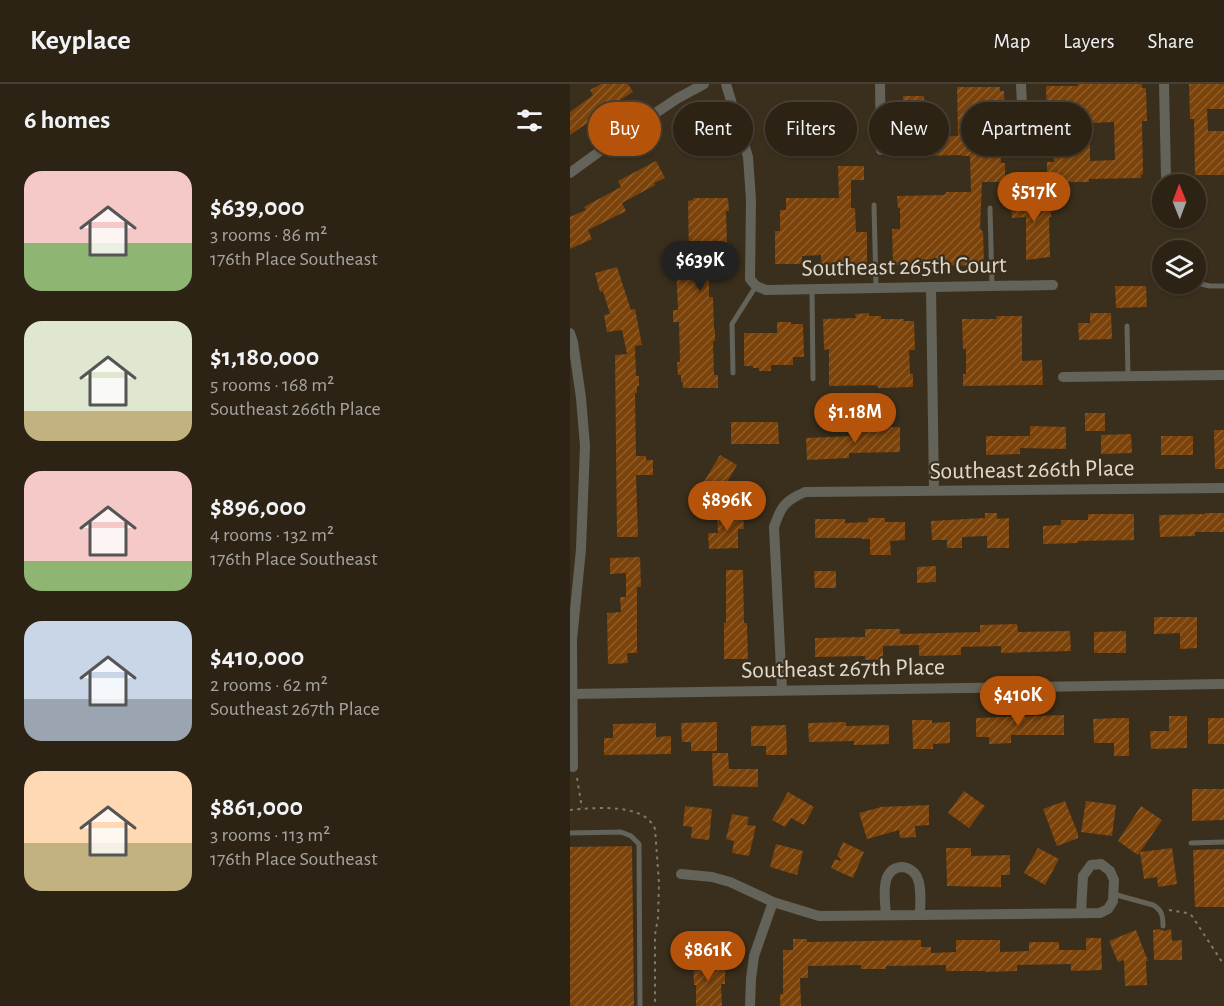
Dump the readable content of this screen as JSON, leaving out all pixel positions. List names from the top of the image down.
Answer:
{
  "streets": {
    "street": ["Southeast 265th Court", "Southeast 266th Place", "Southeast 267th Place"]
  },
  "crossings": [
    ["Southeast 266th Place", "Southeast 267th Place"]
  ],
  "north": "top",
  "page": {
    "header": "Keyplace",
    "nav": ["Map", "Layers", "Share"],
    "heading": "6 homes",
    "chip": [
      "Buy",
      "Rent",
      "Filters",
      "New",
      "Apartment"
    ],
    "list": [
      {
        "name": "$639,000",
        "note": "3 rooms · 86 m² · 176th Place Southeast"
      },
      {
        "name": "$1,180,000",
        "note": "5 rooms · 168 m² · Southeast 266th Place"
      },
      {
        "name": "$896,000",
        "note": "4 rooms · 132 m² · 176th Place Southeast"
      },
      {
        "name": "$410,000",
        "note": "2 rooms · 62 m² · Southeast 267th Place"
      },
      {
        "name": "$861,000",
        "note": "3 rooms · 113 m² · 176th Place Southeast"
      }
    ],
    "price": [
      "$517K",
      "$639K",
      "$1.18M",
      "$896K",
      "$410K",
      "$861K"
    ]
  }
}
